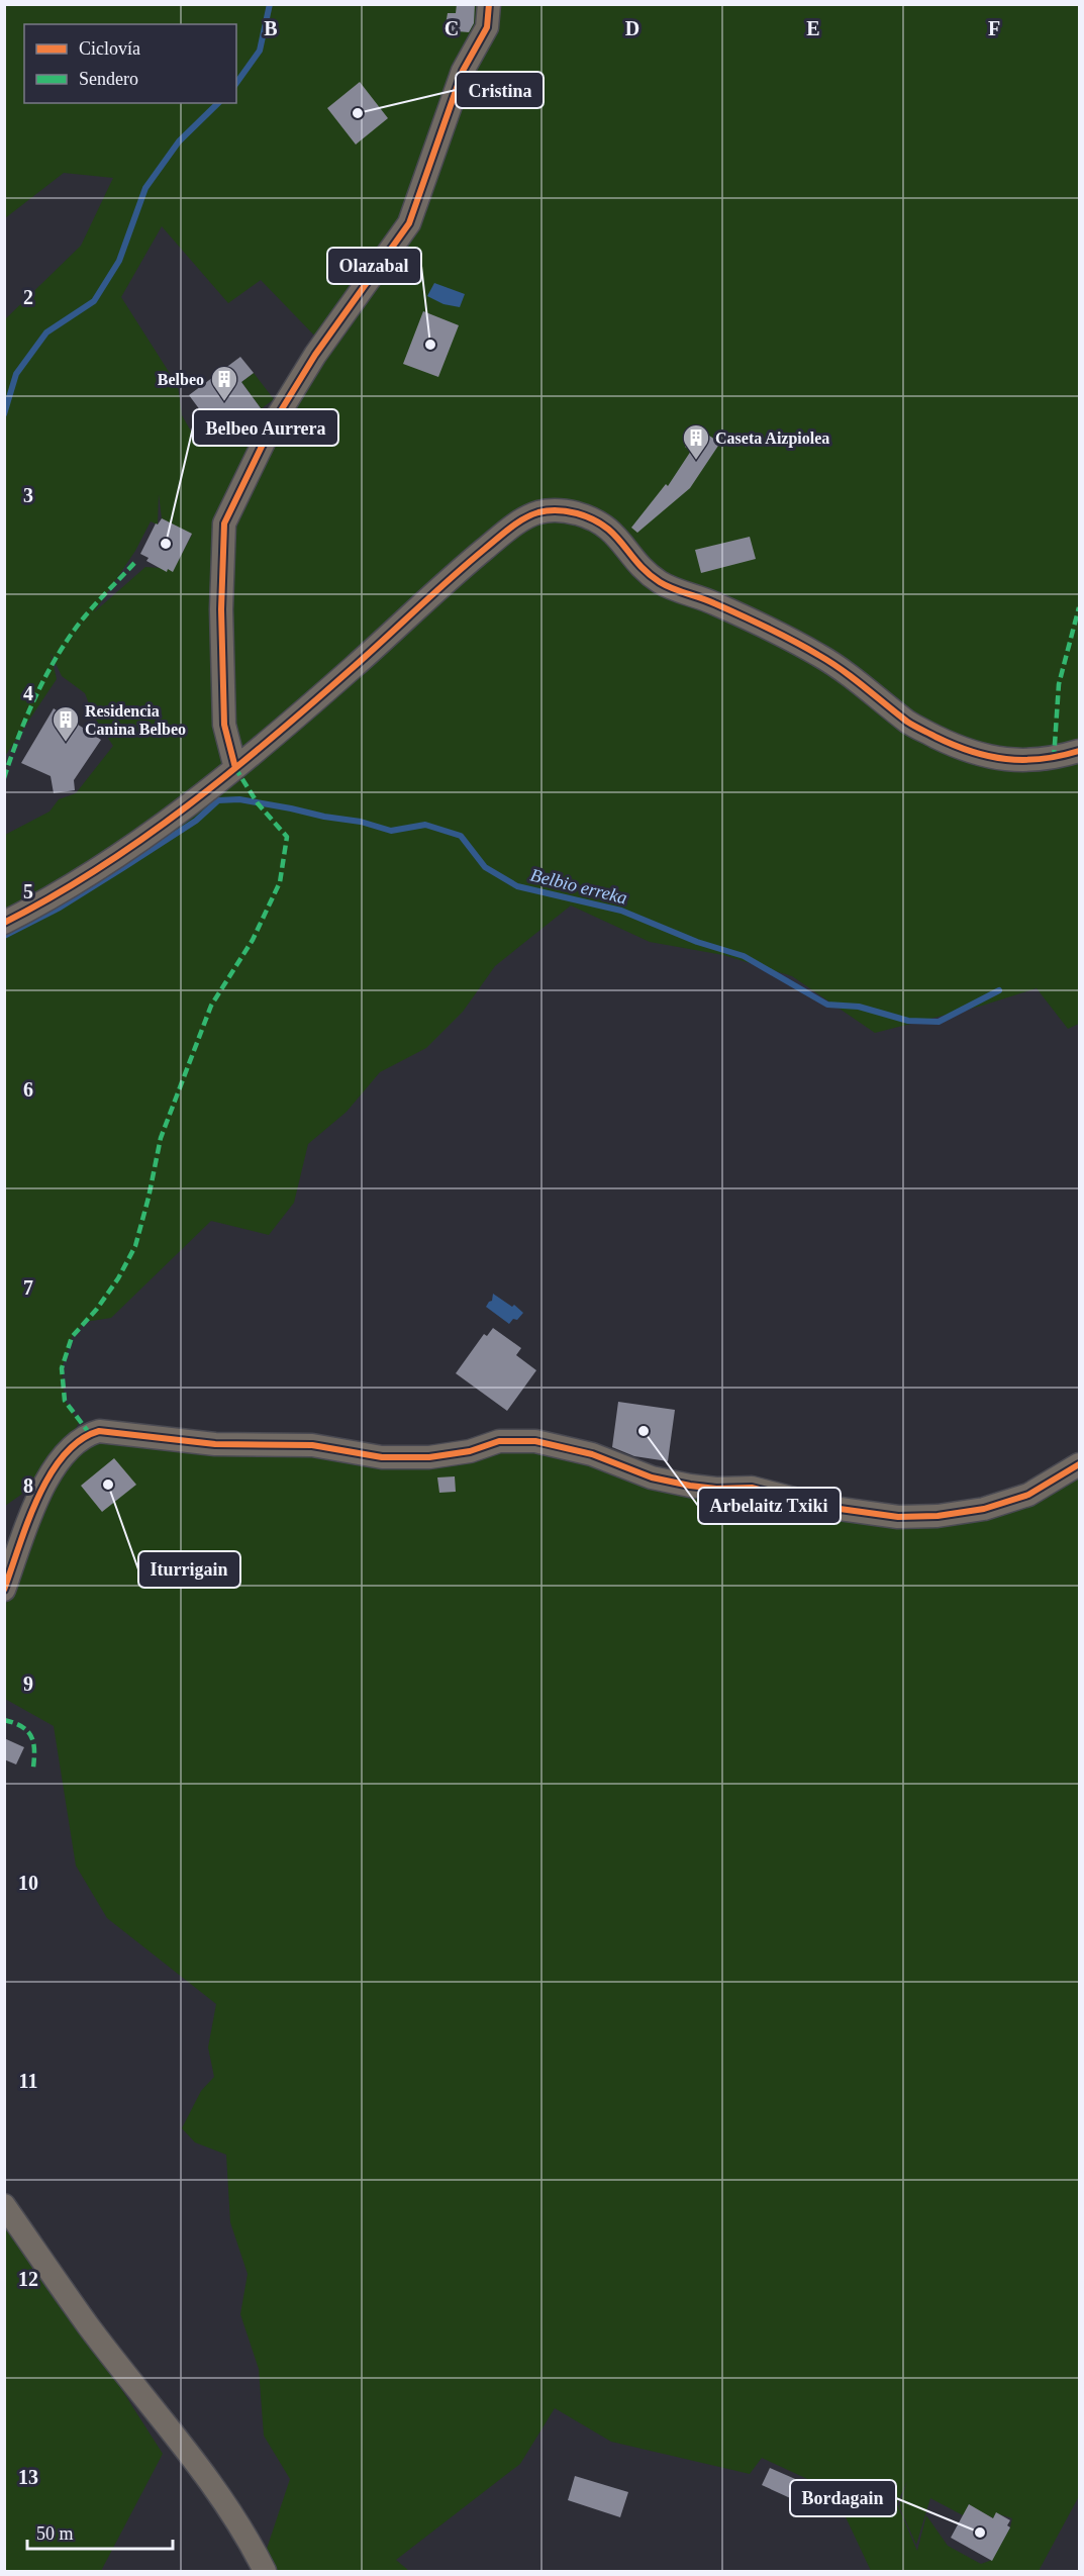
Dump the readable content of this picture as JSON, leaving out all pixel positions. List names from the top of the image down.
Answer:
{
  "water": ["Belbio erreka"],
  "places": {
    "other": [
      "Cristina",
      "Olazabal",
      "Belbeo Aurrera",
      "Arbelaitz Txiki",
      "Iturrigain",
      "Bordagain"
    ],
    "building": ["Belbeo", "Caseta Aizpiolea", "Residencia Canina Belbeo"]
  },
  "legend": ["Ciclovía", "Sendero"],
  "scale_bar": "50 m",
  "grid": {
    "columns": [
      "B",
      "C",
      "D",
      "E",
      "F"
    ],
    "rows": [
      "2",
      "3",
      "4",
      "5",
      "6",
      "7",
      "8",
      "9",
      "10",
      "11",
      "12",
      "13"
    ]
  }
}
